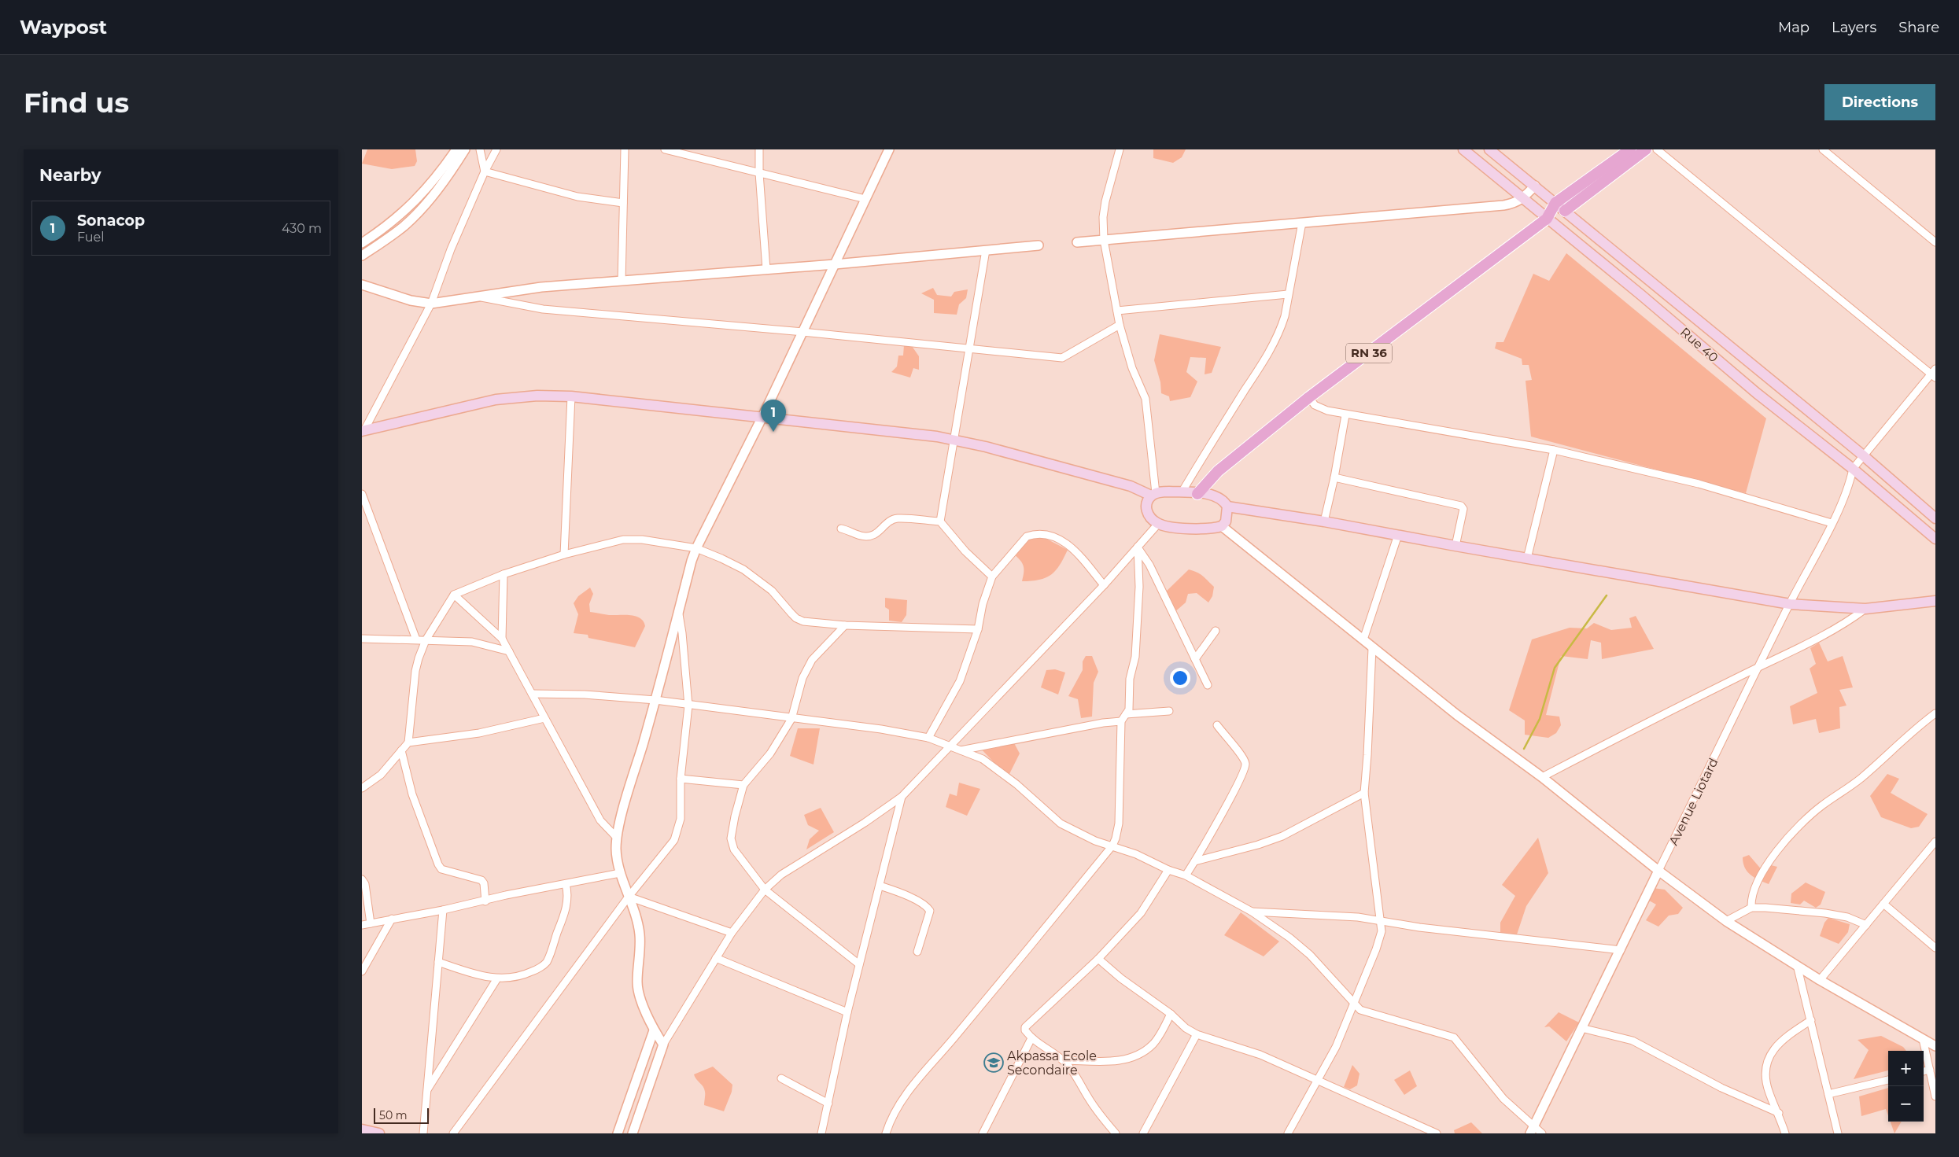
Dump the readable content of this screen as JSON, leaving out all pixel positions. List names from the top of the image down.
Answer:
{
  "streets": {
    "main road": ["Rue 40", "RN 36"],
    "street": ["Avenue Liotard"]
  },
  "crossings": [
    ["Rue 40", "RN 36"],
    ["Rue 40", "Avenue Liotard"]
  ],
  "places": {
    "school or university": ["Akpassa Ecole Secondaire"]
  },
  "scale_bar": "50 m",
  "page": {
    "header": "Waypost",
    "nav": ["Map", "Layers", "Share"],
    "buttons": "Directions",
    "title": "Find us",
    "heading": "Nearby",
    "list": [
      {
        "mark": "1",
        "name": "Sonacop",
        "note": "Fuel",
        "value": "430 m"
      }
    ],
    "pins": "1",
    "map_buttons": ["+", "−"],
    "scale": "50 m"
  }
}
